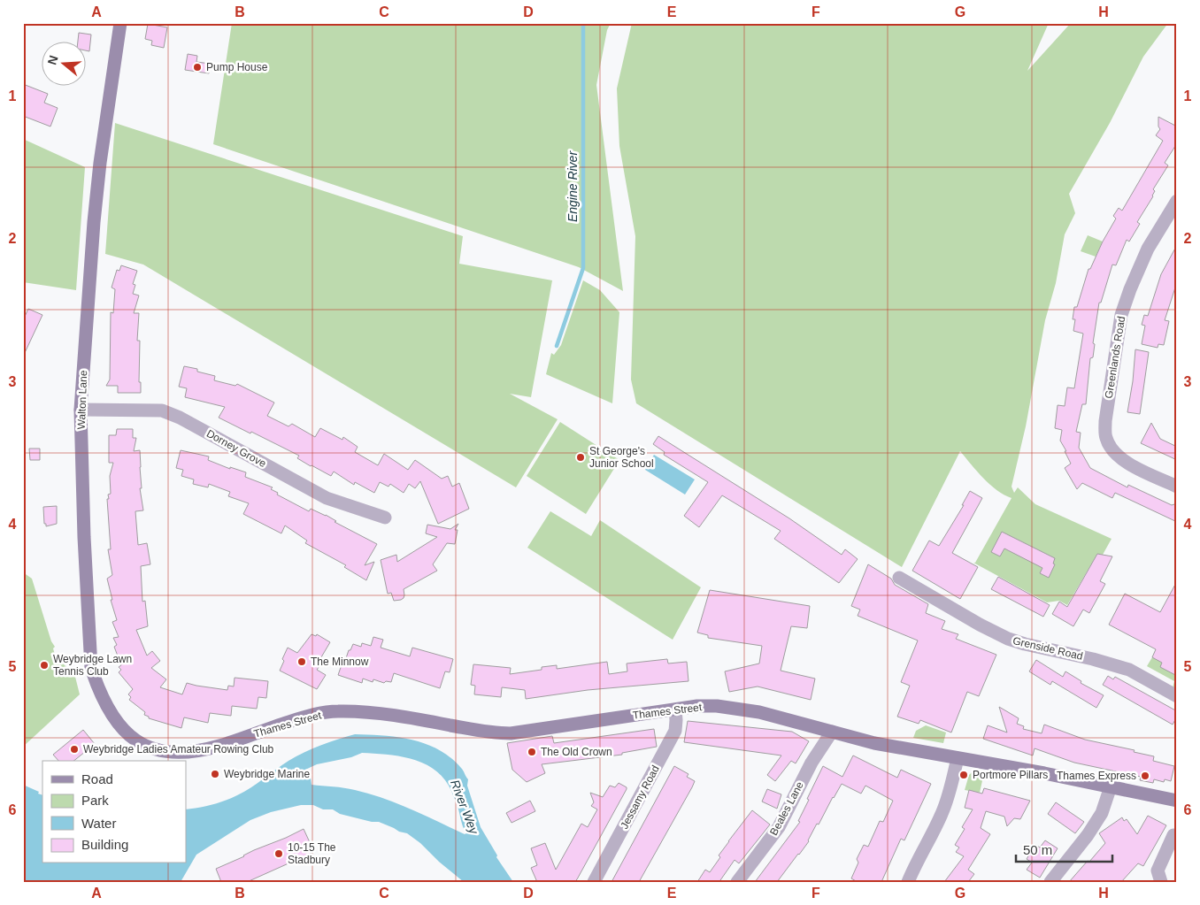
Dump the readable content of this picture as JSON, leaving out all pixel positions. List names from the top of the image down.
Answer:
{
  "streets": {
    "street": [
      "Greenlands Road",
      "Walton Lane",
      "Dorney Grove",
      "Grenside Road",
      "Thames Street",
      "Jessamy Road",
      "Beales Lane"
    ]
  },
  "crossings": [
    ["Walton Lane", "Dorney Grove"],
    ["Walton Lane", "Thames Street"],
    ["Thames Street", "Jessamy Road"],
    ["Thames Street", "Beales Lane"]
  ],
  "water": ["Engine River", "River Wey"],
  "places": [
    "Pump House",
    "St George's Junior School",
    "The Minnow",
    "Weybridge Lawn Tennis Club",
    "Weybridge Ladies Amateur Rowing Club",
    "The Old Crown",
    "Weybridge Marine",
    "Portmore Pillars",
    "Thames Express",
    "10-15 The Stadbury"
  ],
  "legend": [
    "Road",
    "Park",
    "Water",
    "Building"
  ],
  "scale_bar": "50 m",
  "north": "left",
  "grid": {
    "columns": [
      "A",
      "B",
      "C",
      "D",
      "E",
      "F",
      "G",
      "H"
    ],
    "rows": [
      "1",
      "2",
      "3",
      "4",
      "5",
      "6"
    ]
  }
}
